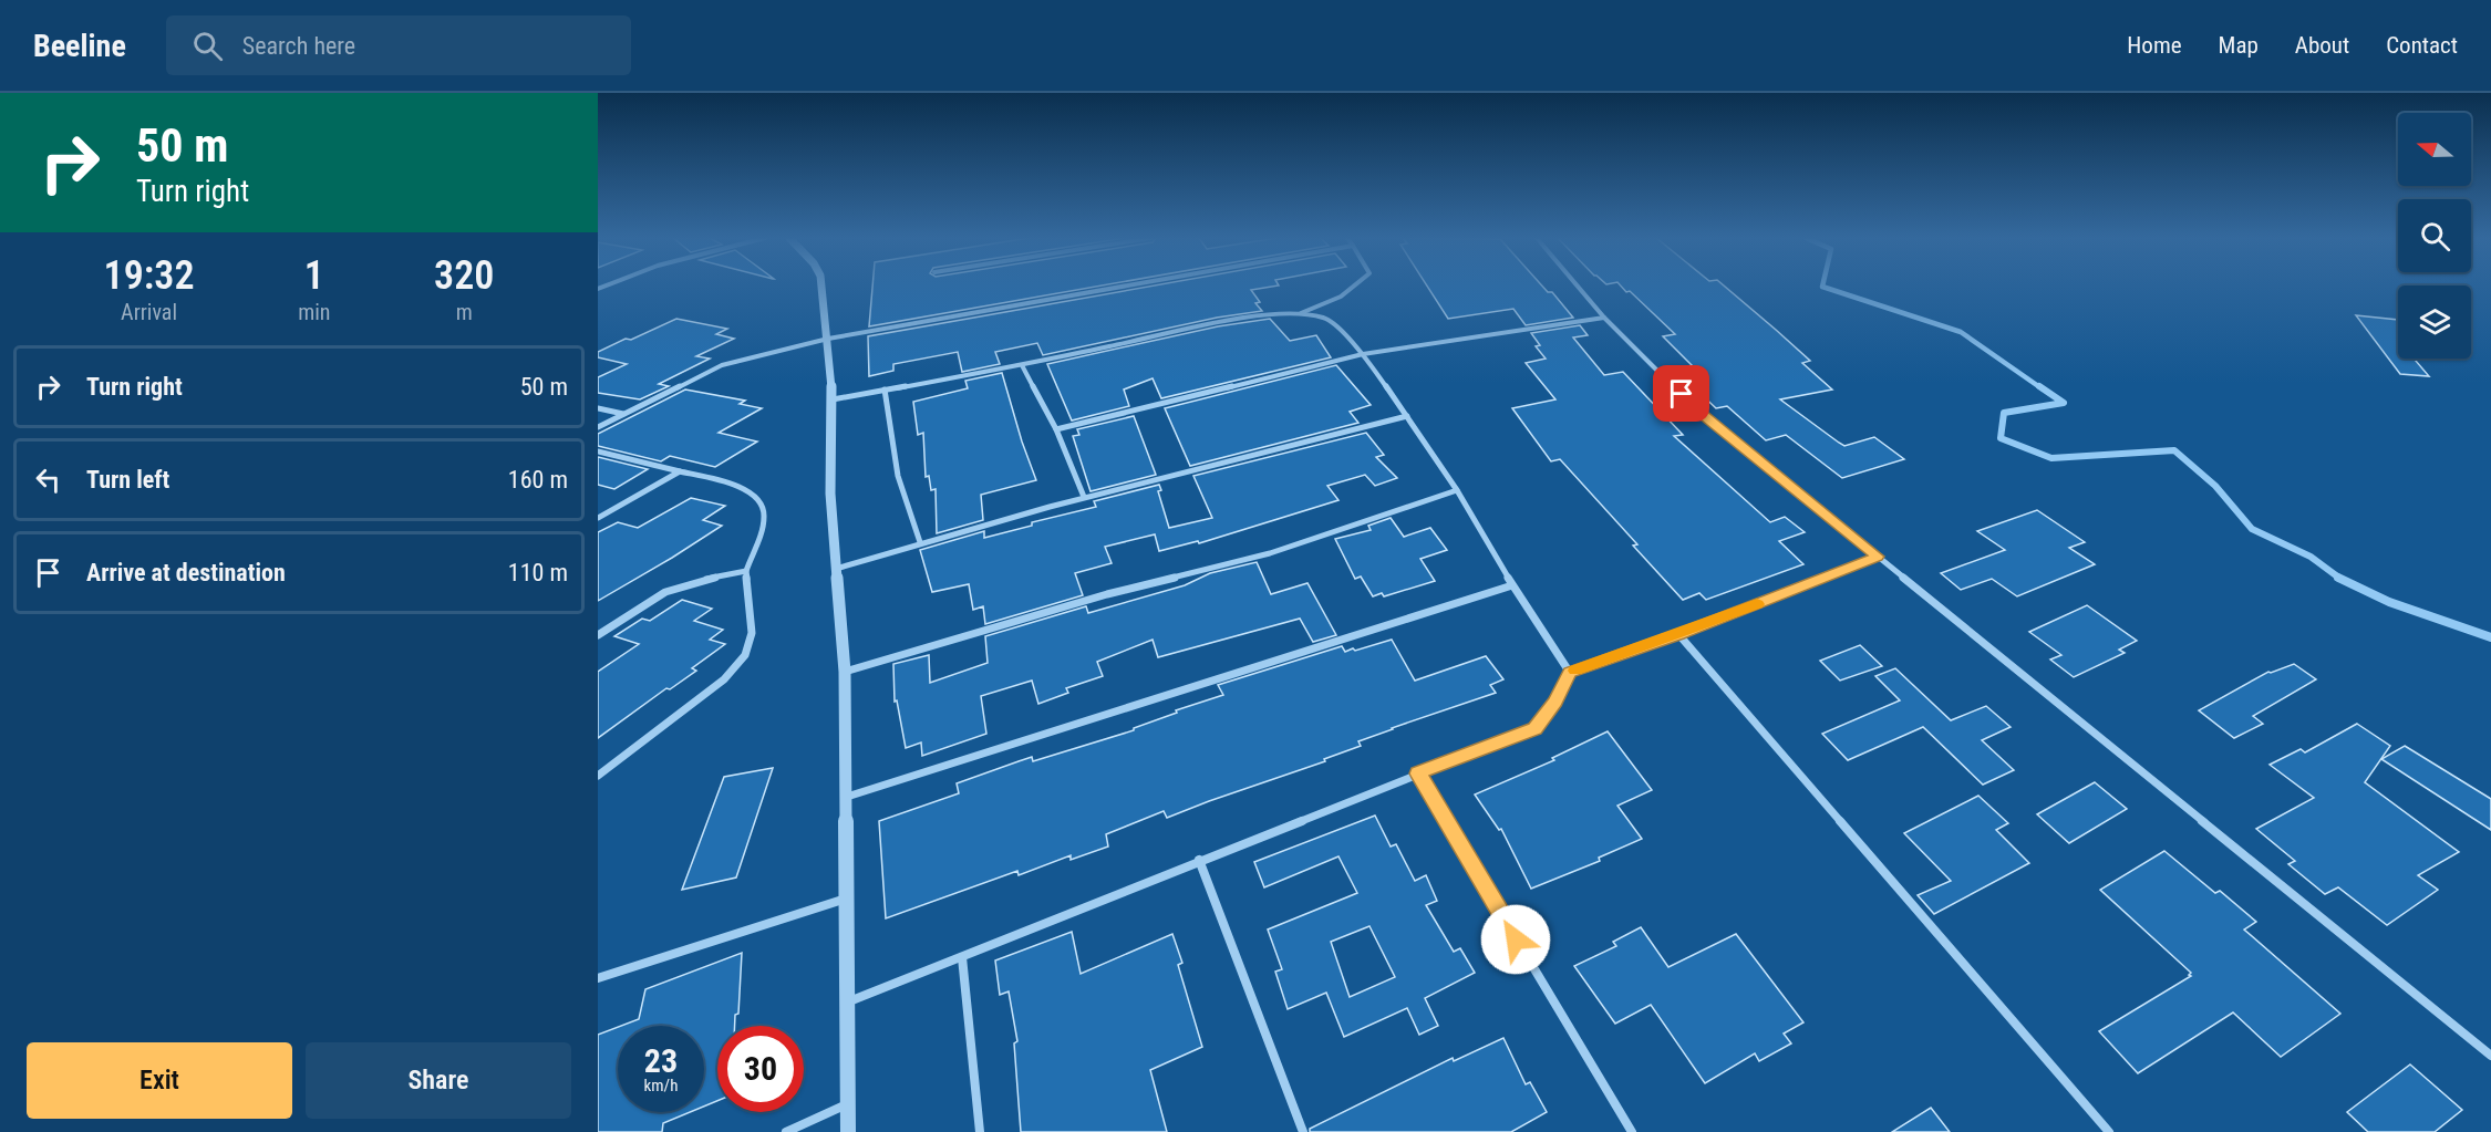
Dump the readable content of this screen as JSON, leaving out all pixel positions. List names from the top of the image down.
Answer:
{
  "north": "left",
  "page": {
    "header": "Beeline",
    "search": "Search here",
    "nav": [
      "Home",
      "Map",
      "About",
      "Contact"
    ],
    "turn": ["50 m", "Turn right"],
    "eta": [
      "19:32",
      "Arrival",
      "1",
      "min",
      "320",
      "m"
    ],
    "list": [
      {
        "name": "Turn right",
        "value": "50 m"
      },
      {
        "name": "Turn left",
        "value": "160 m"
      },
      {
        "name": "Arrive at destination",
        "value": "110 m"
      }
    ],
    "speed": "23 km/h",
    "limit": "30",
    "buttons": ["Exit", "Share"]
  }
}
